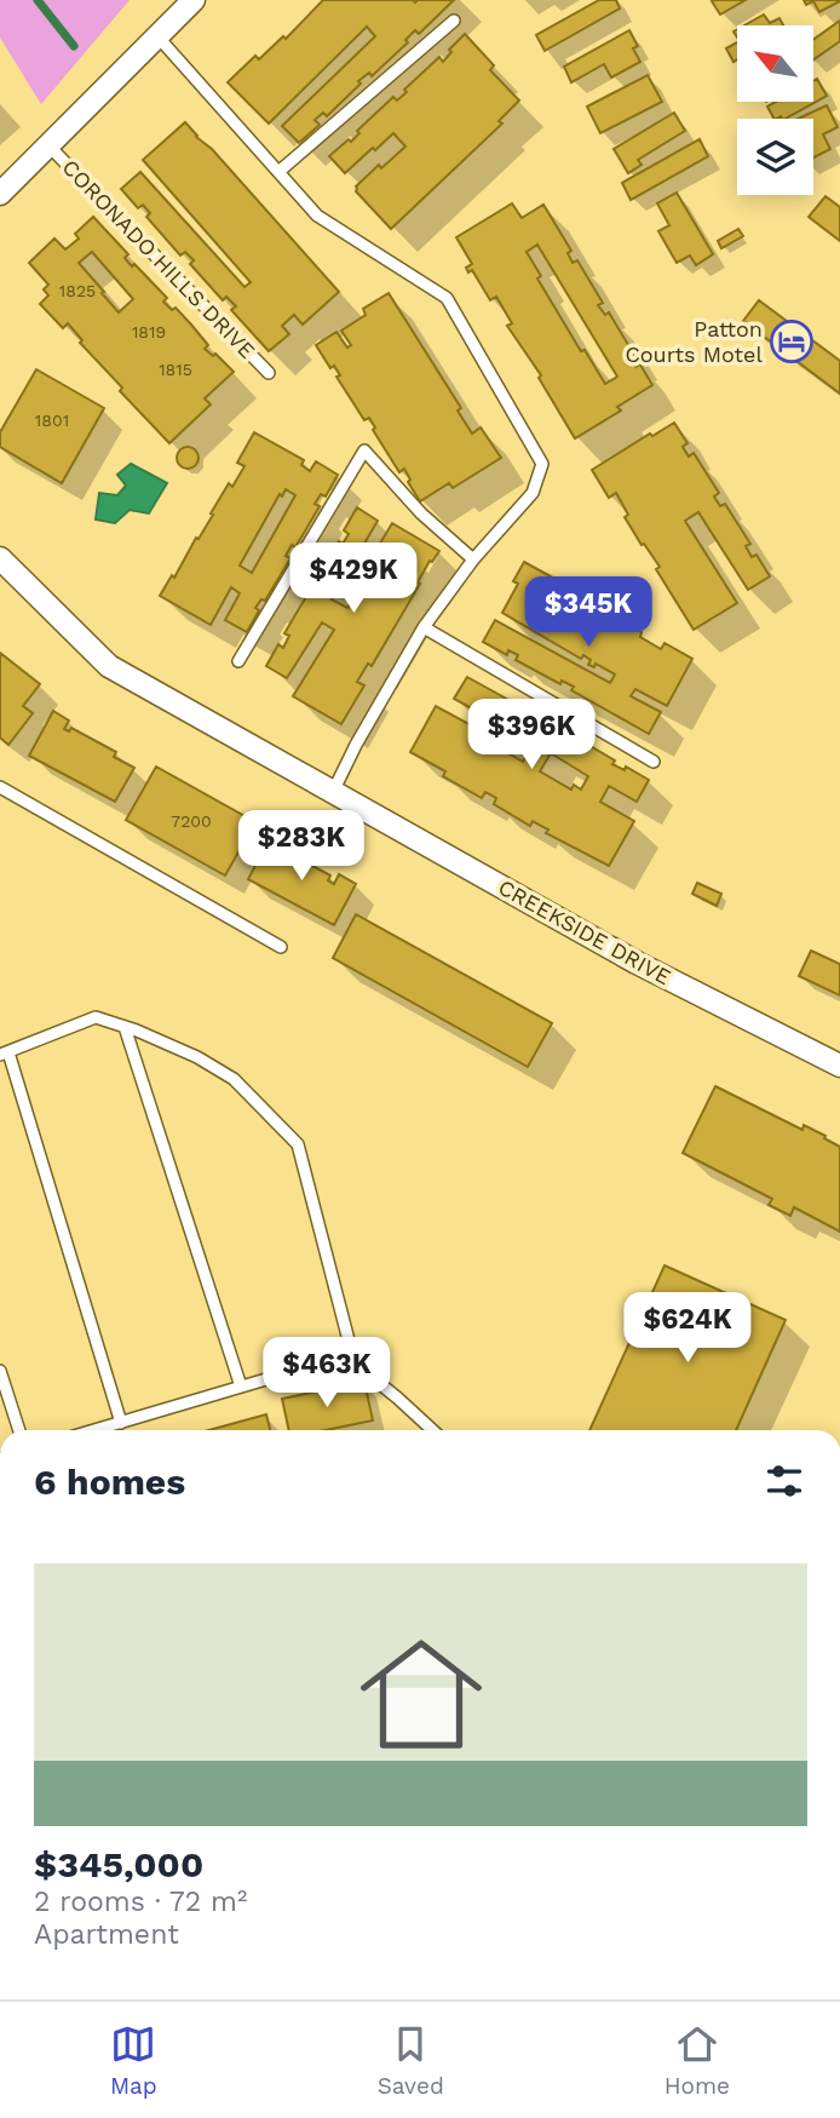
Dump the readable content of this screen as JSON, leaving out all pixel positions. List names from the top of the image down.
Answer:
{
  "streets": {
    "street": ["CORONADO HILLS DRIVE", "CREEKSIDE DRIVE"]
  },
  "places": {
    "hotel": ["Patton Courts Motel"]
  },
  "house_numbers": [
    "1825",
    "1819",
    "1815",
    "1801",
    "7200"
  ],
  "north": "top left",
  "page": {
    "price": [
      "$429K",
      "$345K",
      "$396K",
      "$283K",
      "$624K",
      "$463K"
    ],
    "heading": "6 homes",
    "list": [
      {
        "name": "$345,000",
        "note": "2 rooms · 72 m² · Apartment"
      }
    ],
    "tabs": ["Map", "Saved", "Home"]
  }
}
